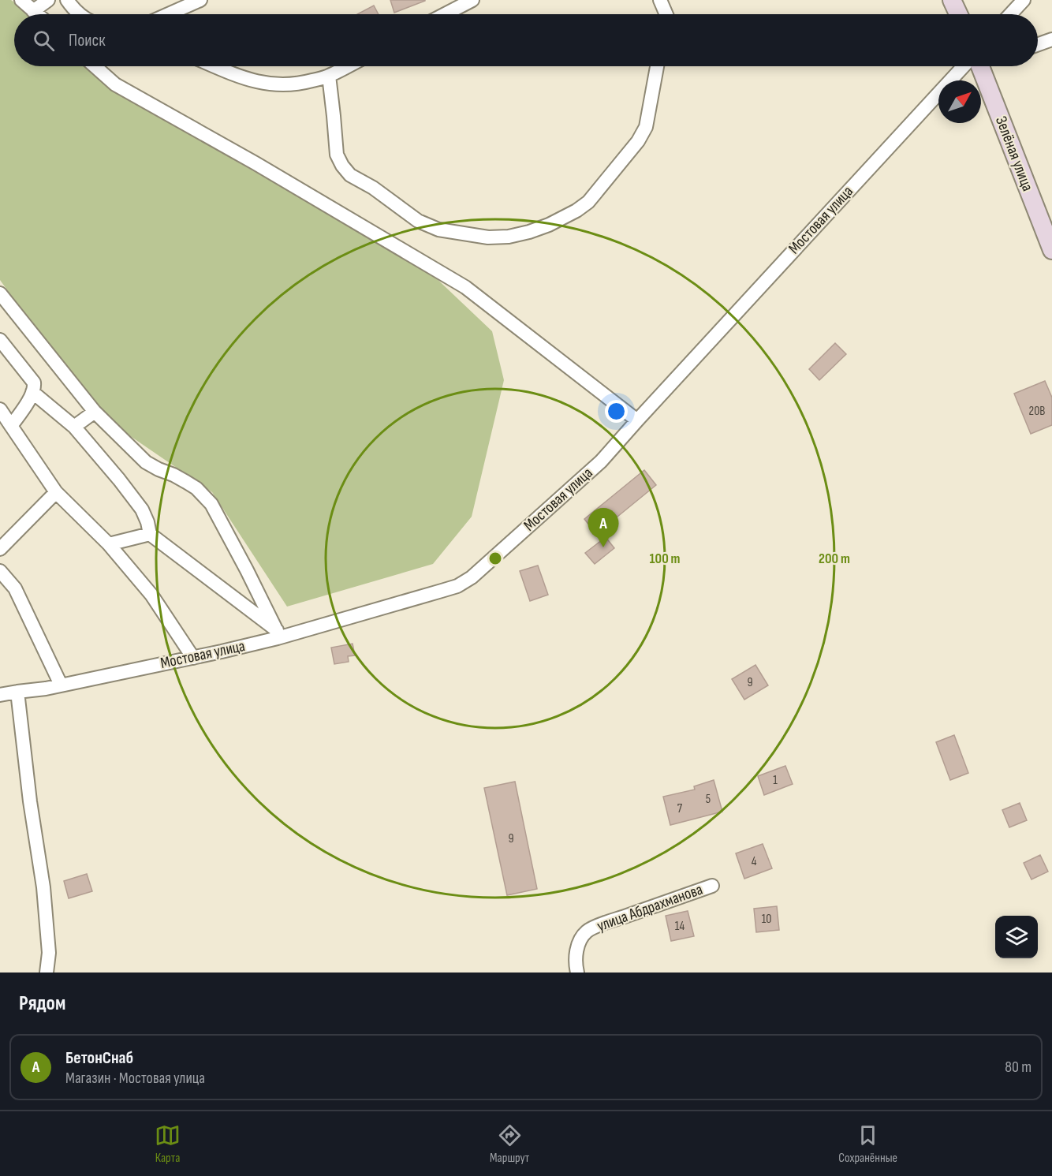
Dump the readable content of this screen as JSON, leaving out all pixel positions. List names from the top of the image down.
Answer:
{
  "streets": {
    "main road": ["Зелёная улица"],
    "street": ["Мостовая улица", "улица Абдрахманова"]
  },
  "house_numbers": [
    "20В",
    "9",
    "1",
    "5",
    "7",
    "9",
    "4",
    "10",
    "14"
  ],
  "north": "top right",
  "page": {
    "search": "Поиск",
    "pins": "A",
    "heading": "Рядом",
    "list": [
      {
        "mark": "A",
        "name": "БетонСнаб",
        "note": "Магазин · Мостовая улица",
        "value": "80 m"
      }
    ],
    "nav": ["Карта", "Маршрут", "Сохранённые"]
  },
  "rings": ["100 m", "200 m"]
}
